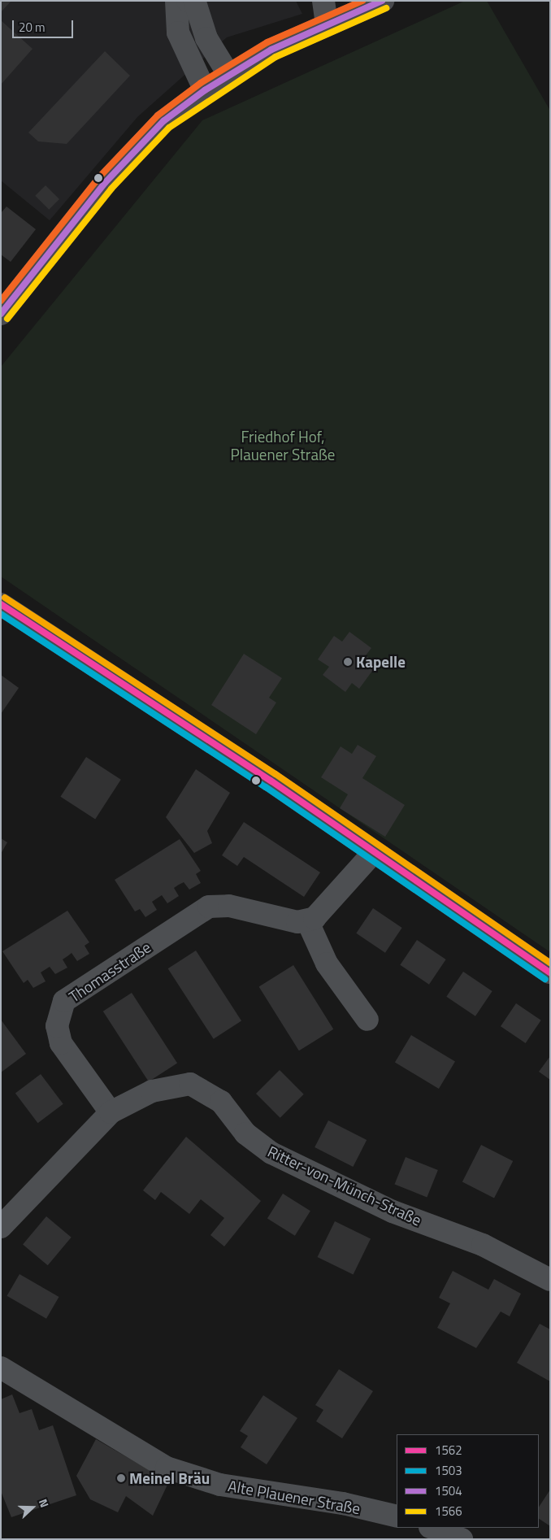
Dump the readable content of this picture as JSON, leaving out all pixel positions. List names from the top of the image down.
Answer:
{
  "streets": {
    "street": ["Thomasstraße", "Ritter-von-Münch-Straße", "Alte Plauener Straße"]
  },
  "crossings": [
    ["Thomasstraße", "Ritter-von-Münch-Straße"]
  ],
  "parks": ["Friedhof Hof, Plauener Straße"],
  "places": ["Kapelle", "Meinel Bräu"],
  "lines": [
    "transit line 1504",
    "transit line 1566",
    "transit line 1562",
    "transit line 1503"
  ],
  "legend": [
    "1562",
    "1503",
    "1504",
    "1566"
  ],
  "scale_bar": "20 m",
  "north": "right"
}
